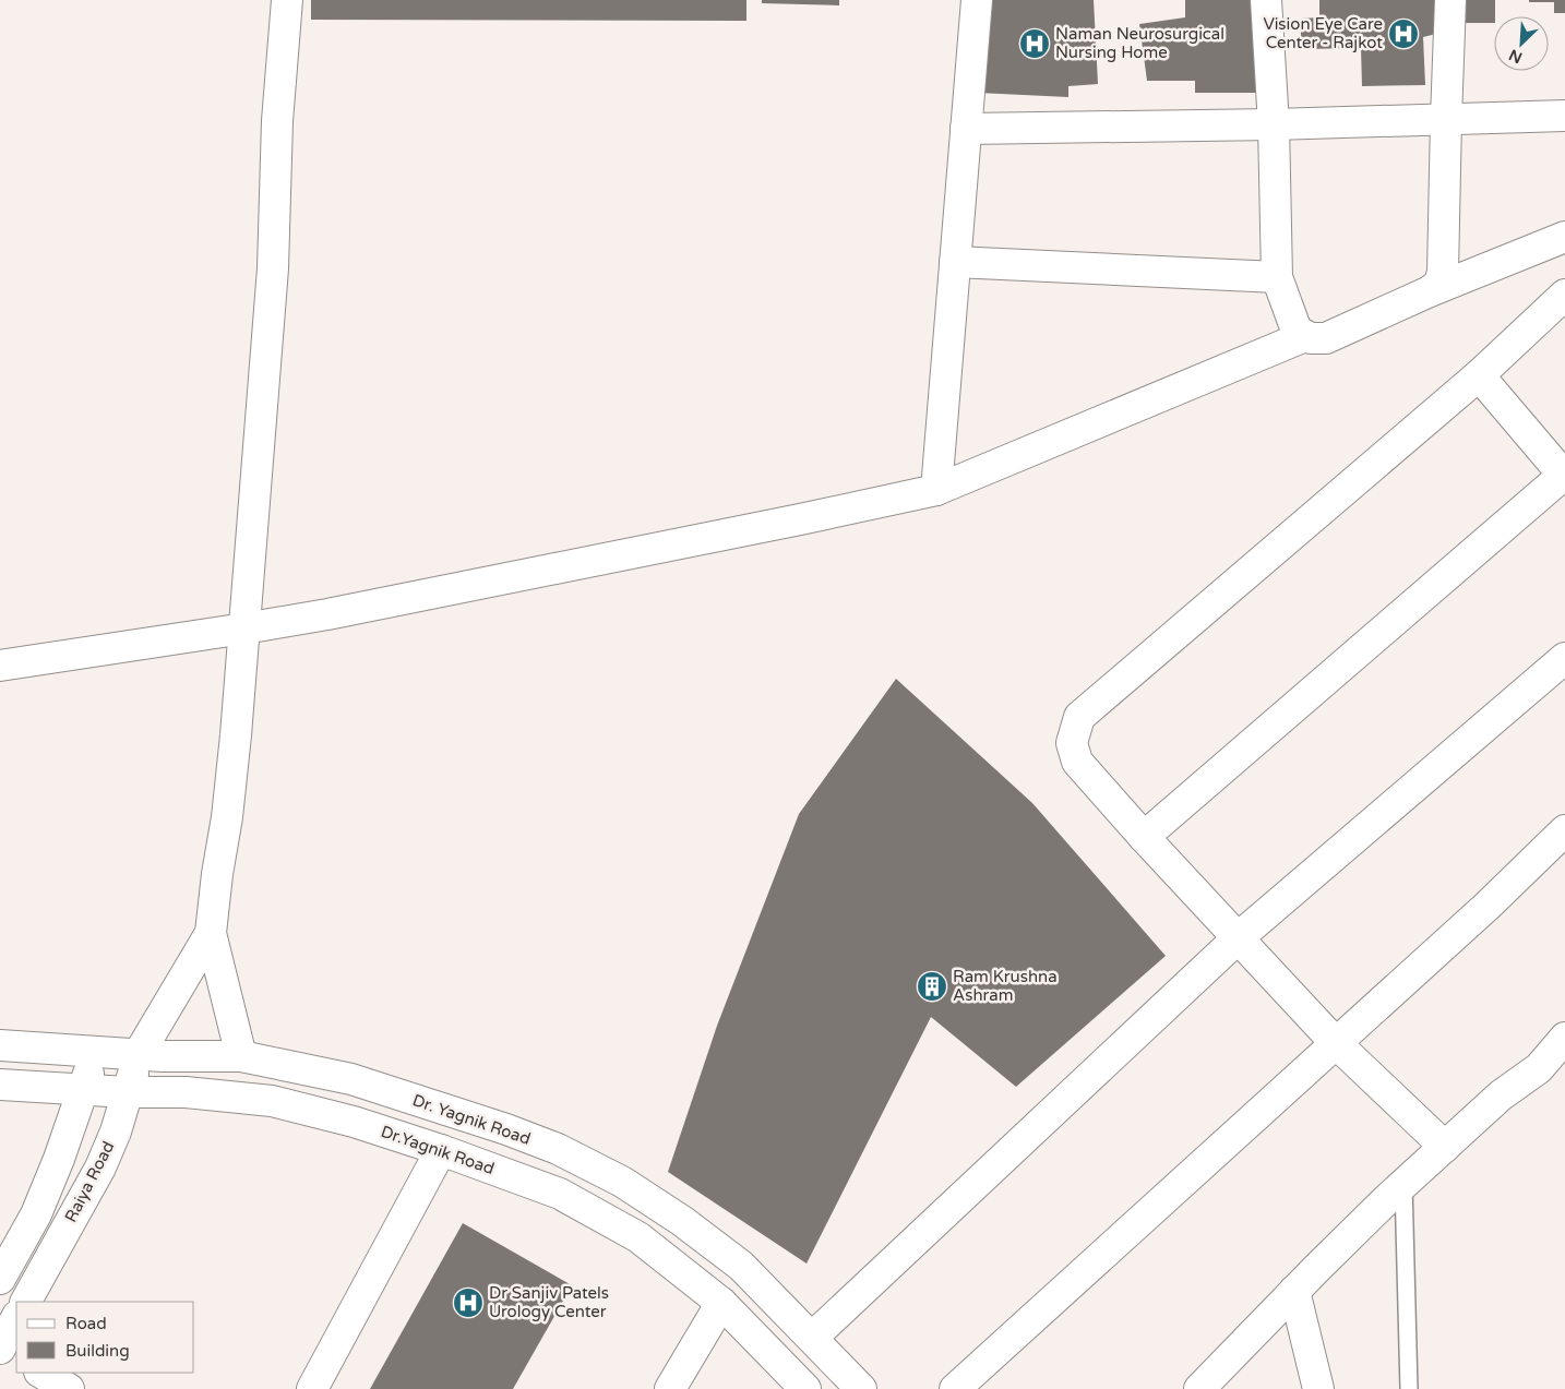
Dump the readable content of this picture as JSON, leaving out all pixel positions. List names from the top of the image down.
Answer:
{
  "streets": {
    "street": ["Dr. Yagnik Road", "Dr.Yagnik Road", "Raiya Road"]
  },
  "crossings": [
    ["Dr. Yagnik Road", "Raiya Road"],
    ["Dr.Yagnik Road", "Raiya Road"]
  ],
  "places": {
    "hospital": ["Vision Eye Care Center - Rajkot", "Naman Neurosurgical Nursing Home", "Dr Sanjiv Patels Urology Center"],
    "building": ["Ram Krushna Ashram"]
  },
  "legend": ["Road", "Building"],
  "north": "bottom left"
}
